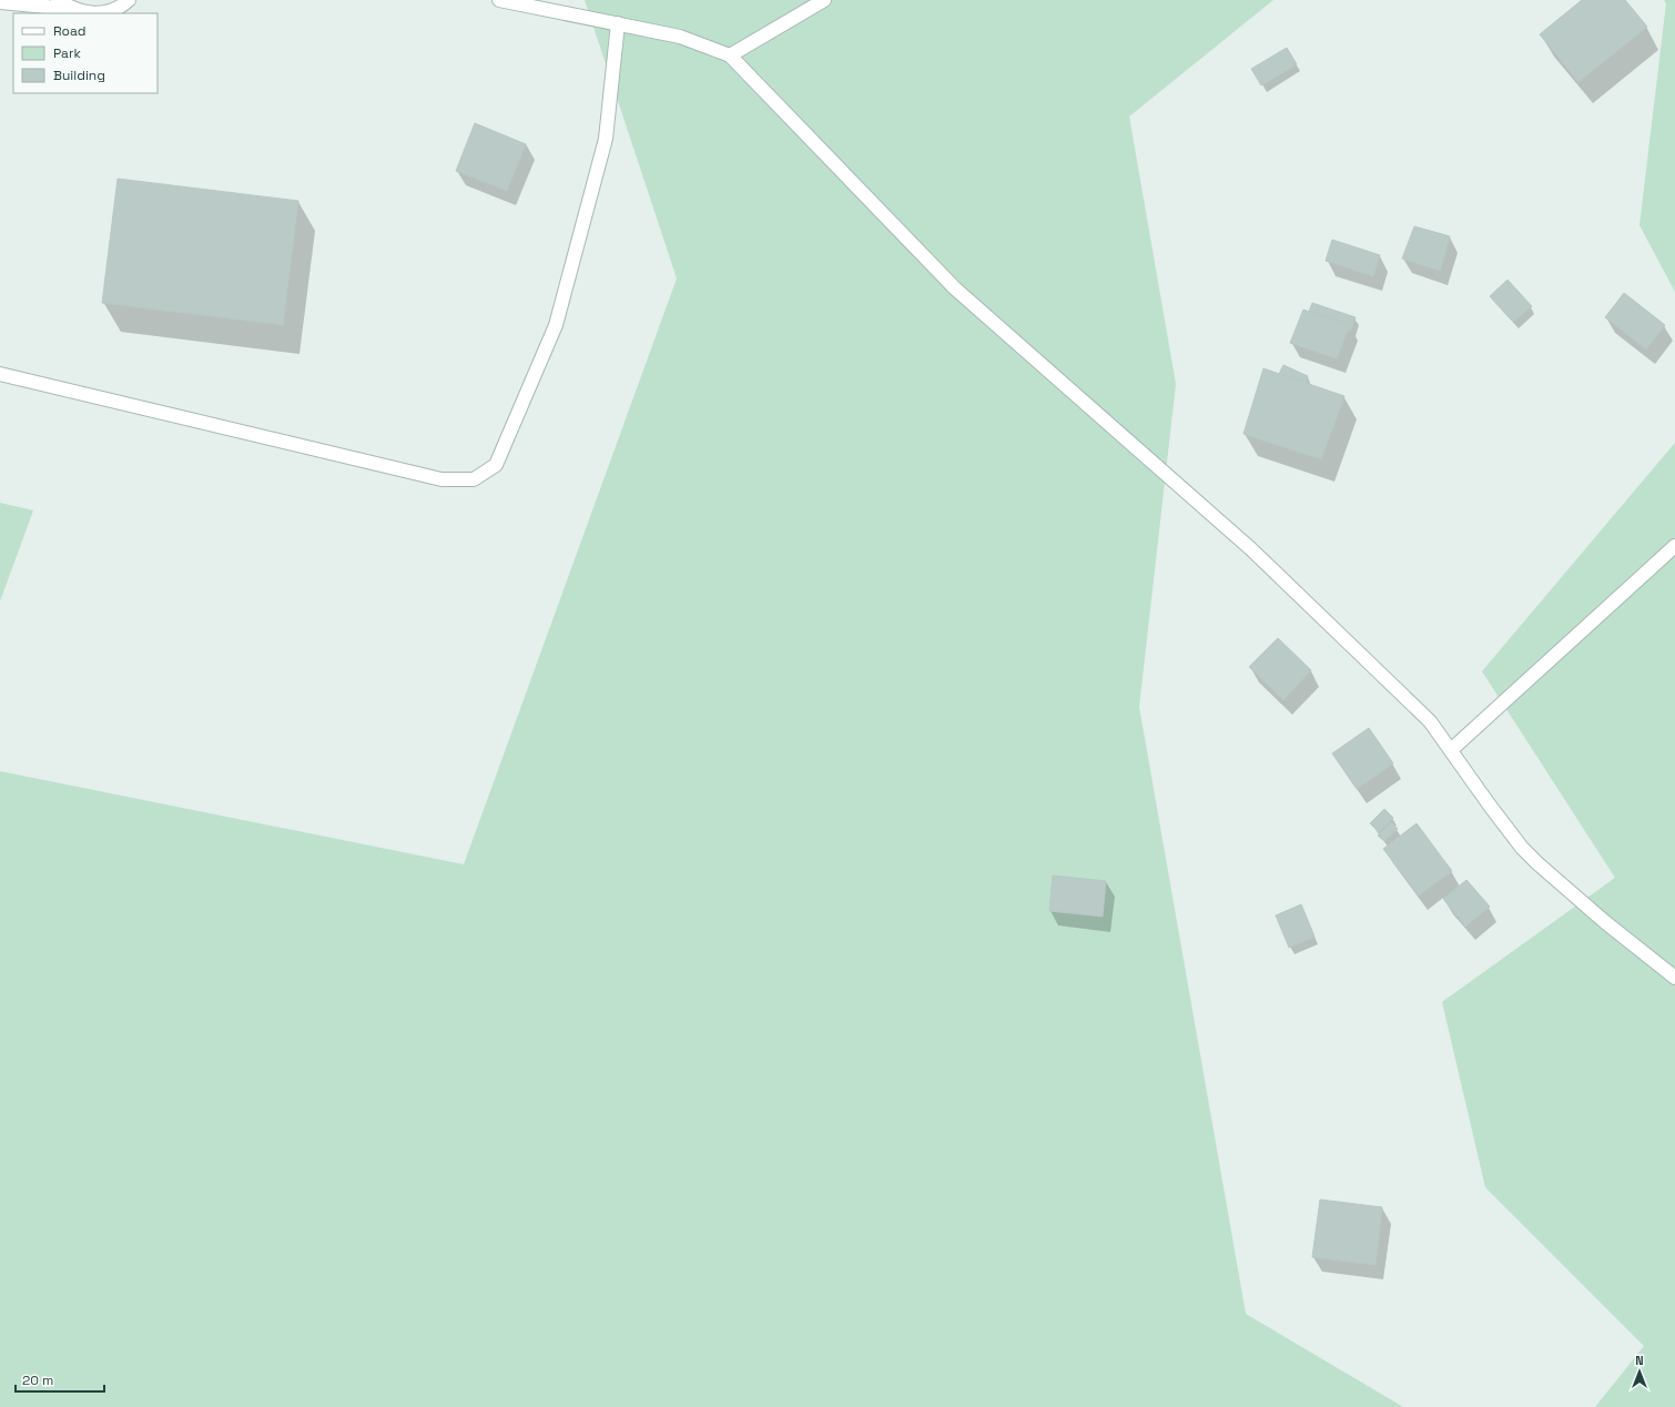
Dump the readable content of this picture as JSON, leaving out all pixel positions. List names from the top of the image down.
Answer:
{
  "legend": ["Road", "Park", "Building"],
  "scale_bar": "20 m",
  "north": "top"
}
